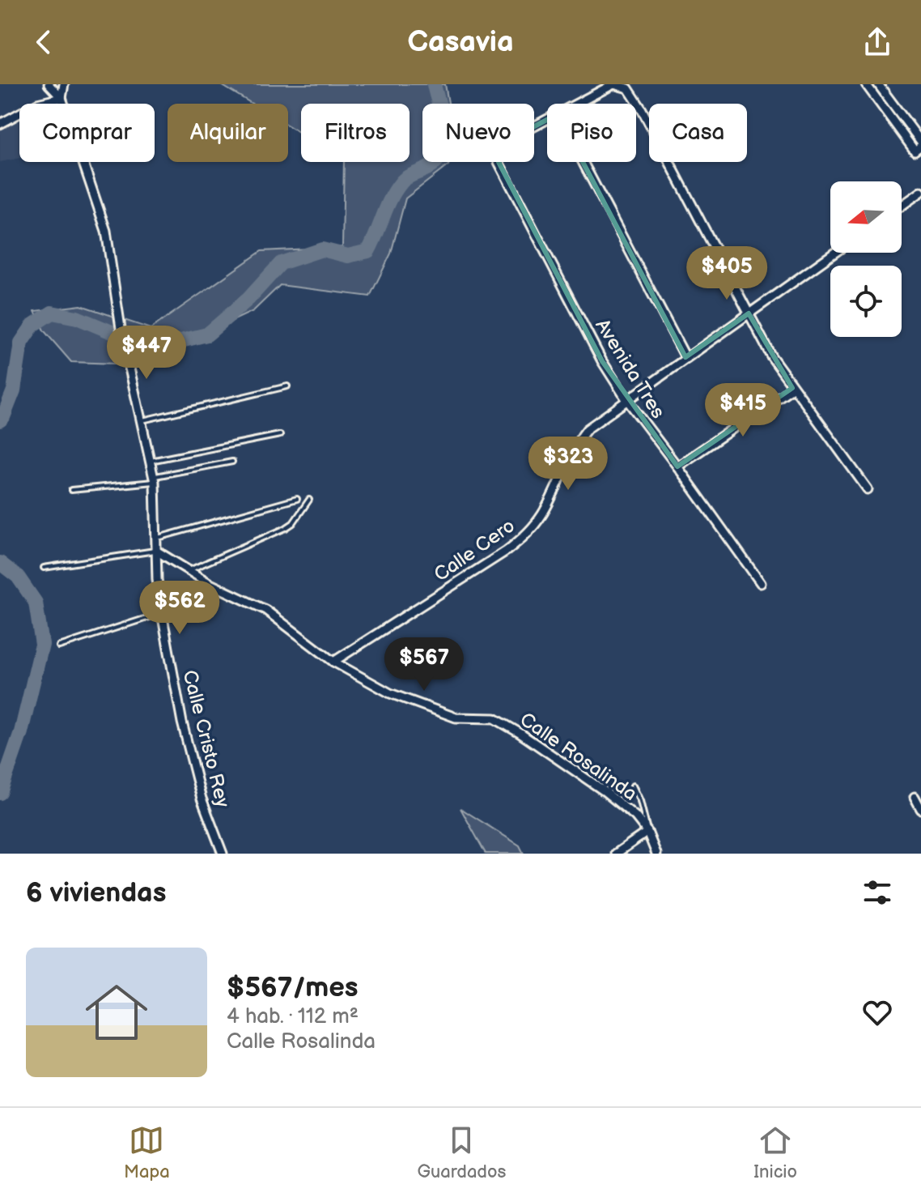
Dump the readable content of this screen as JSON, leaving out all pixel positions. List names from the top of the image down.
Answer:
{
  "streets": {
    "street": [
      "Avenida Tres",
      "Calle Cero",
      "Calle Cristo Rey",
      "Calle Rosalinda"
    ]
  },
  "crossings": [
    ["Avenida Tres", "Calle Cero"],
    ["Calle Cero", "Calle Rosalinda"],
    ["Calle Cristo Rey", "Calle Rosalinda"]
  ],
  "north": "left",
  "page": {
    "header": "Casavia",
    "chip": [
      "Comprar",
      "Alquilar",
      "Filtros",
      "Nuevo",
      "Piso",
      "Casa"
    ],
    "price": [
      "$405",
      "$447",
      "$415",
      "$323",
      "$562",
      "$567"
    ],
    "heading": "6 viviendas",
    "list": [
      {
        "name": "$567/mes",
        "note": "4 hab. · 112 m² · Calle Rosalinda"
      }
    ],
    "tabs": ["Mapa", "Guardados", "Inicio"]
  }
}
